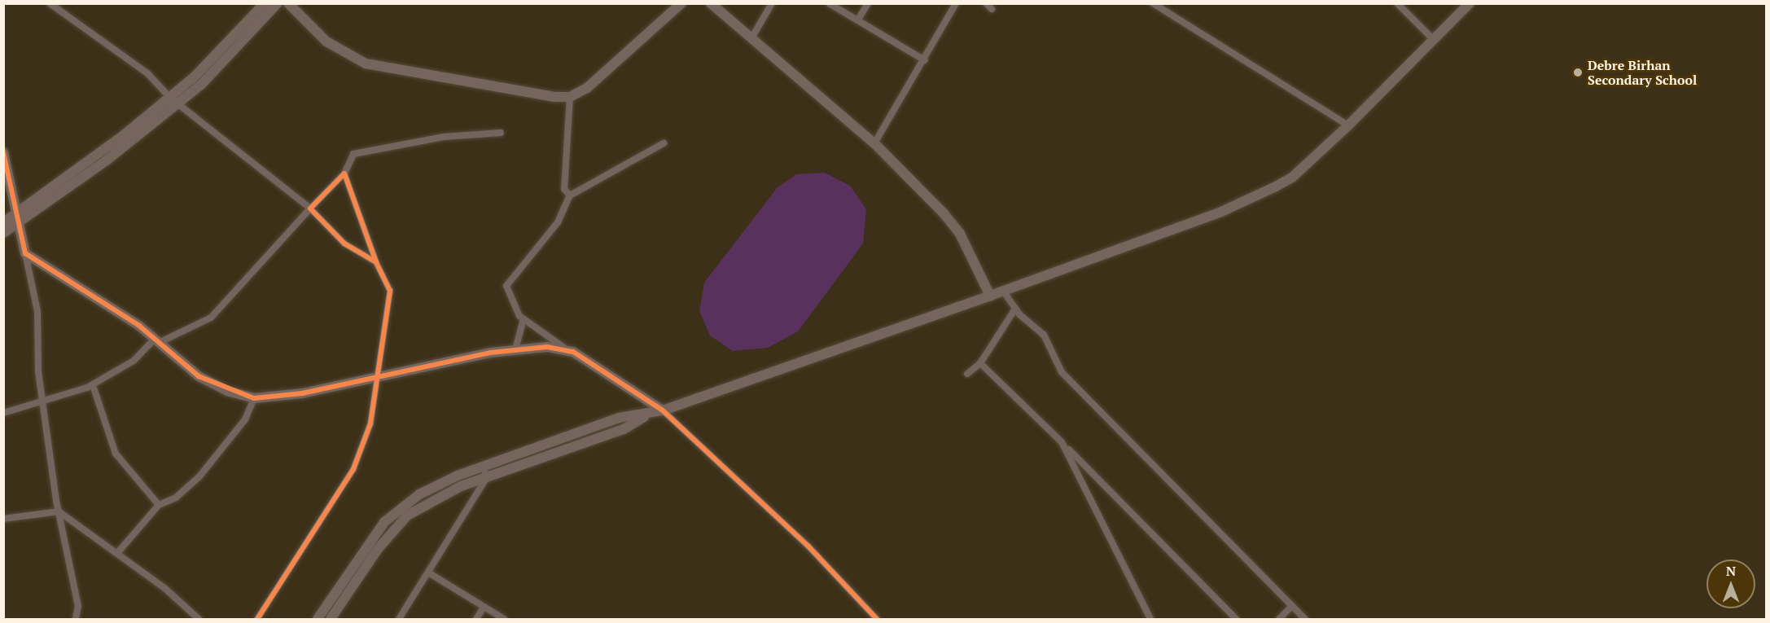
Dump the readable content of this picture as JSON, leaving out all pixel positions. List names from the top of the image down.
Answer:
{
  "places": ["Debre Birhan Secondary School"],
  "north": "top"
}
